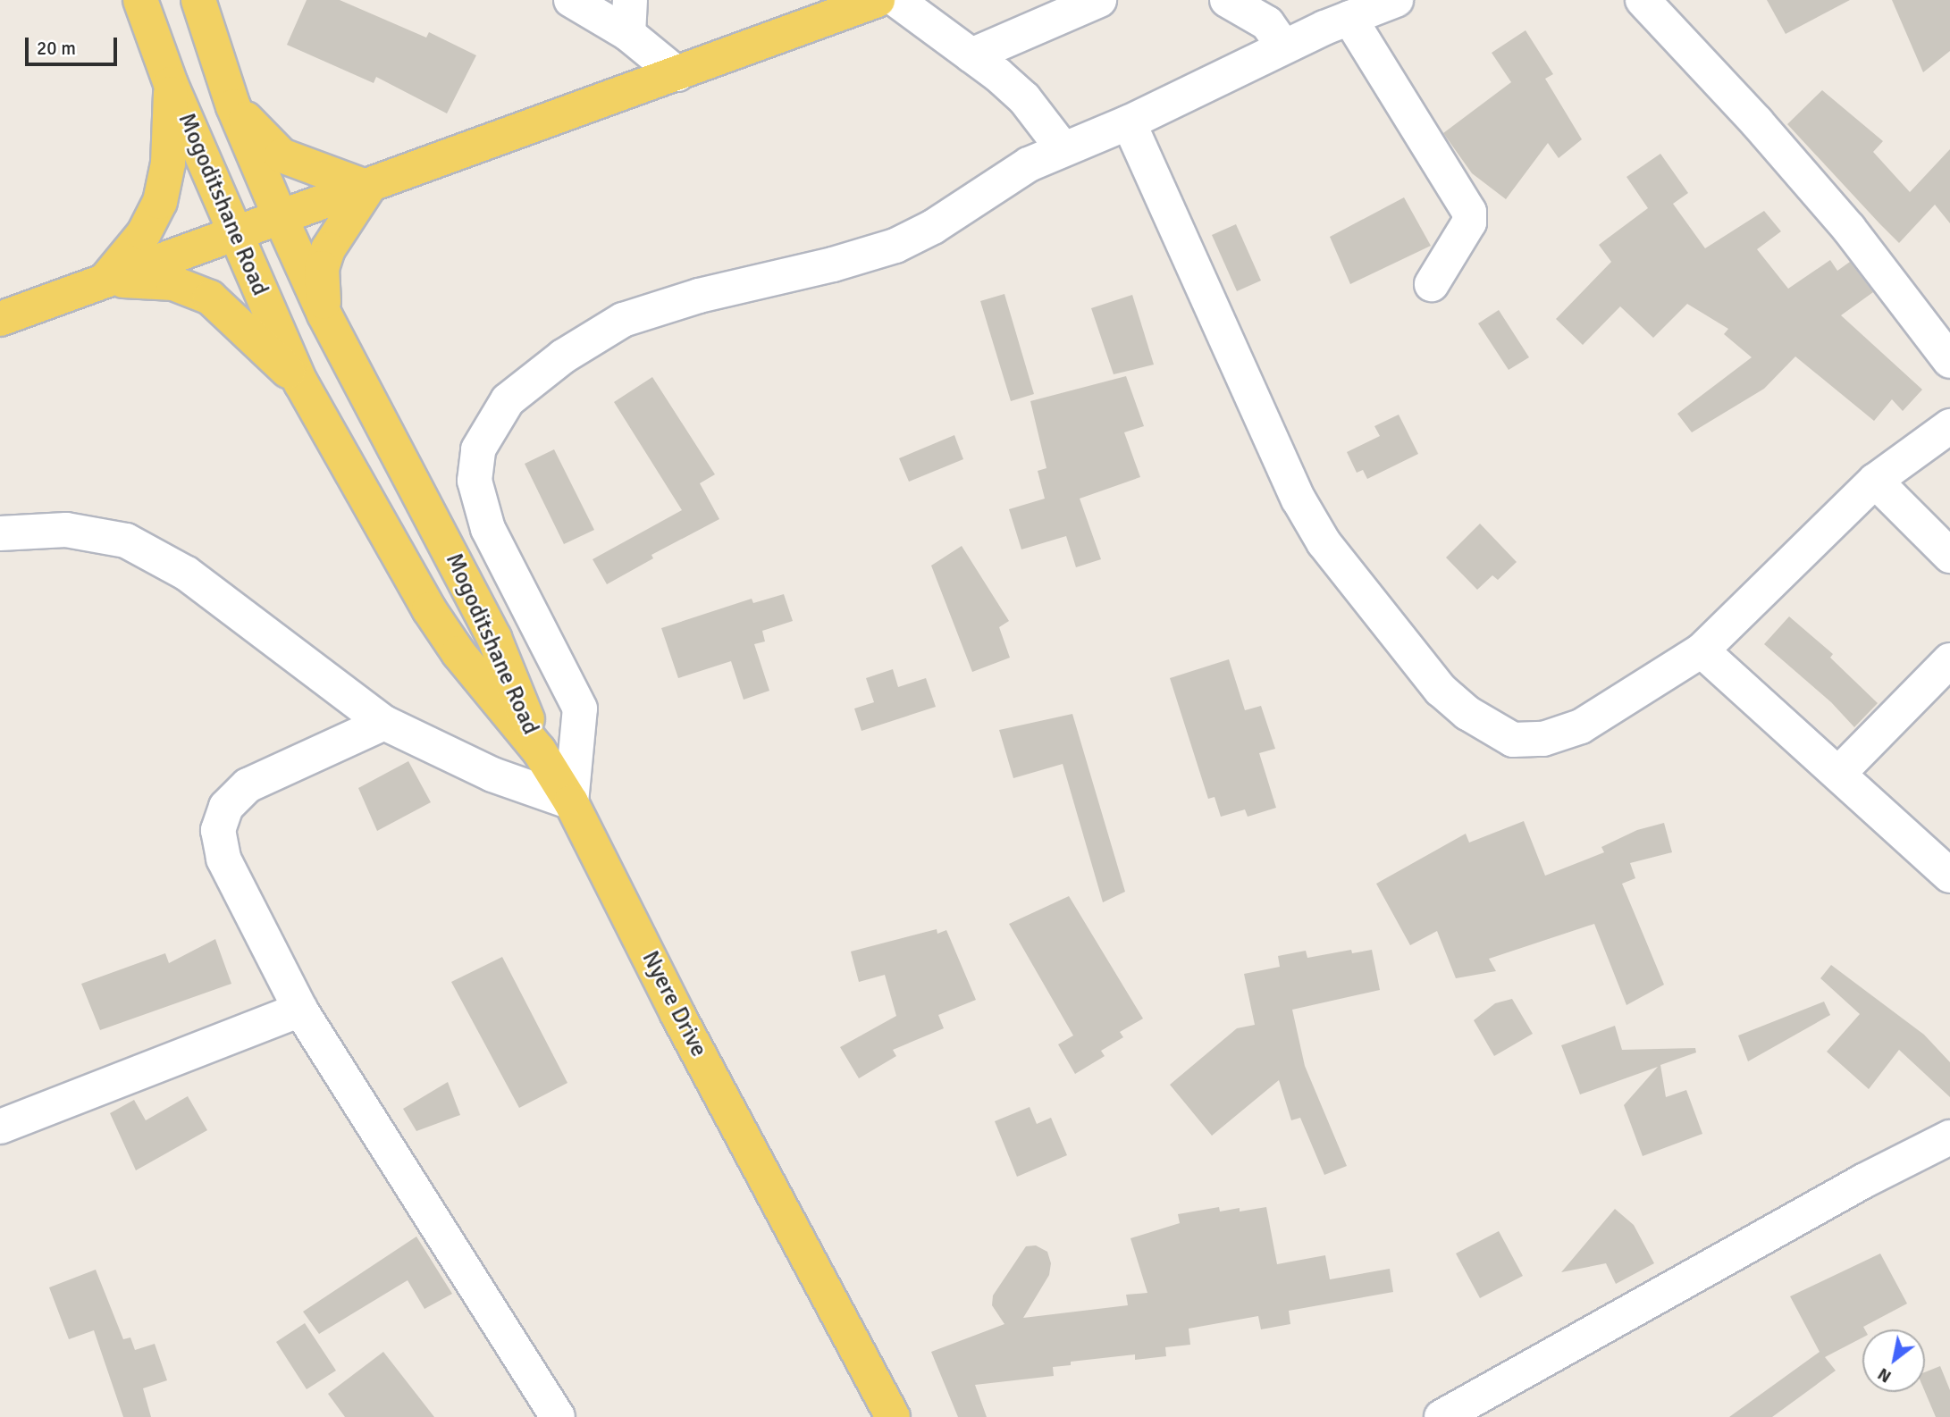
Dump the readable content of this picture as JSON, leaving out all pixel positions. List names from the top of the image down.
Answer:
{
  "streets": {
    "main road": ["Mogoditshane Road", "Nyere Drive"]
  },
  "crossings": [
    ["Mogoditshane Road", "Nyere Drive"]
  ],
  "scale_bar": "20 m",
  "north": "bottom left"
}
